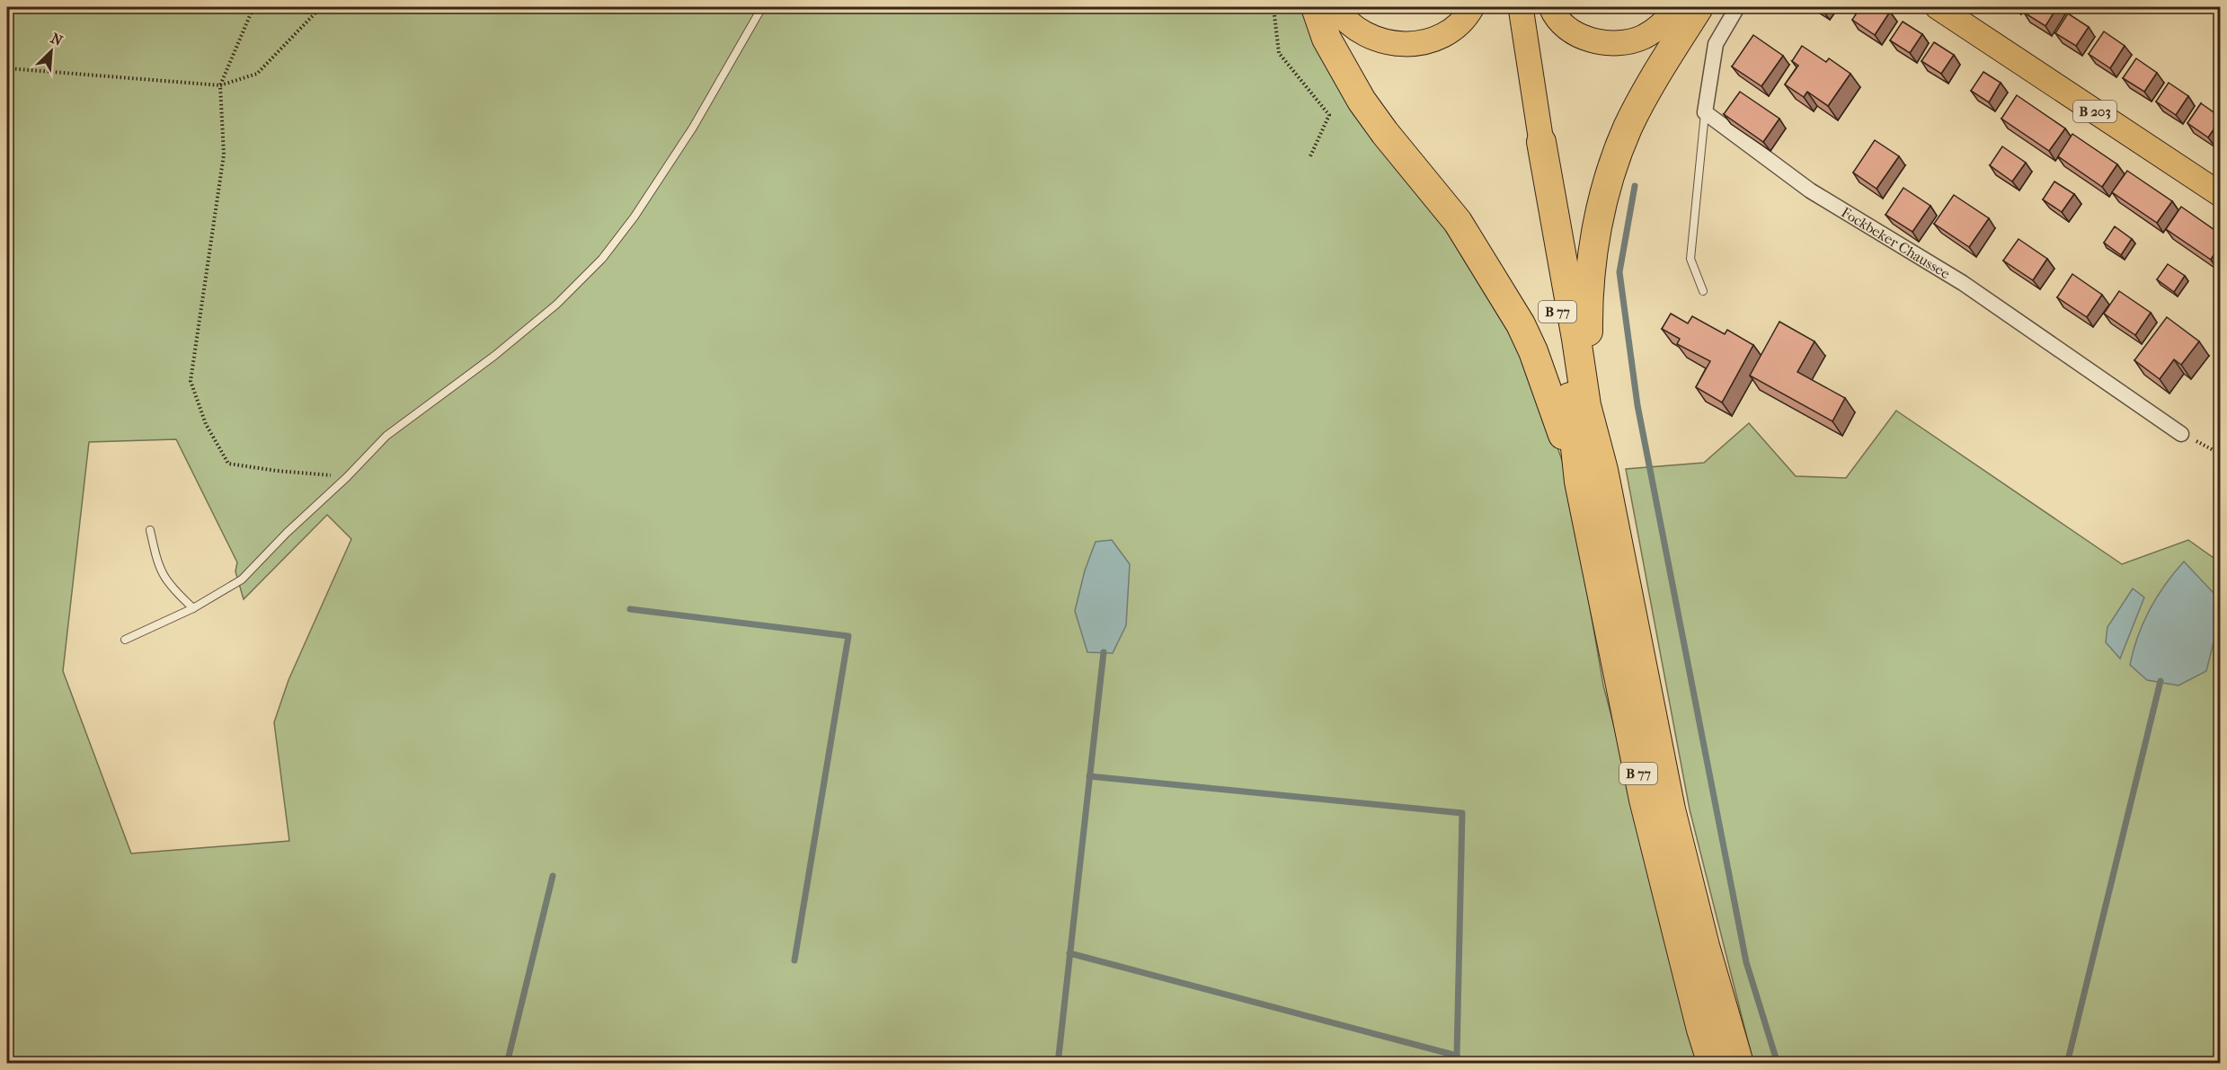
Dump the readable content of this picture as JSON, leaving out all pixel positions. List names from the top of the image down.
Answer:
{
  "streets": {
    "highway": ["B 77"],
    "main road": ["B 203"],
    "street": ["Fockbeker Chaussee"]
  },
  "north": "top right"
}
